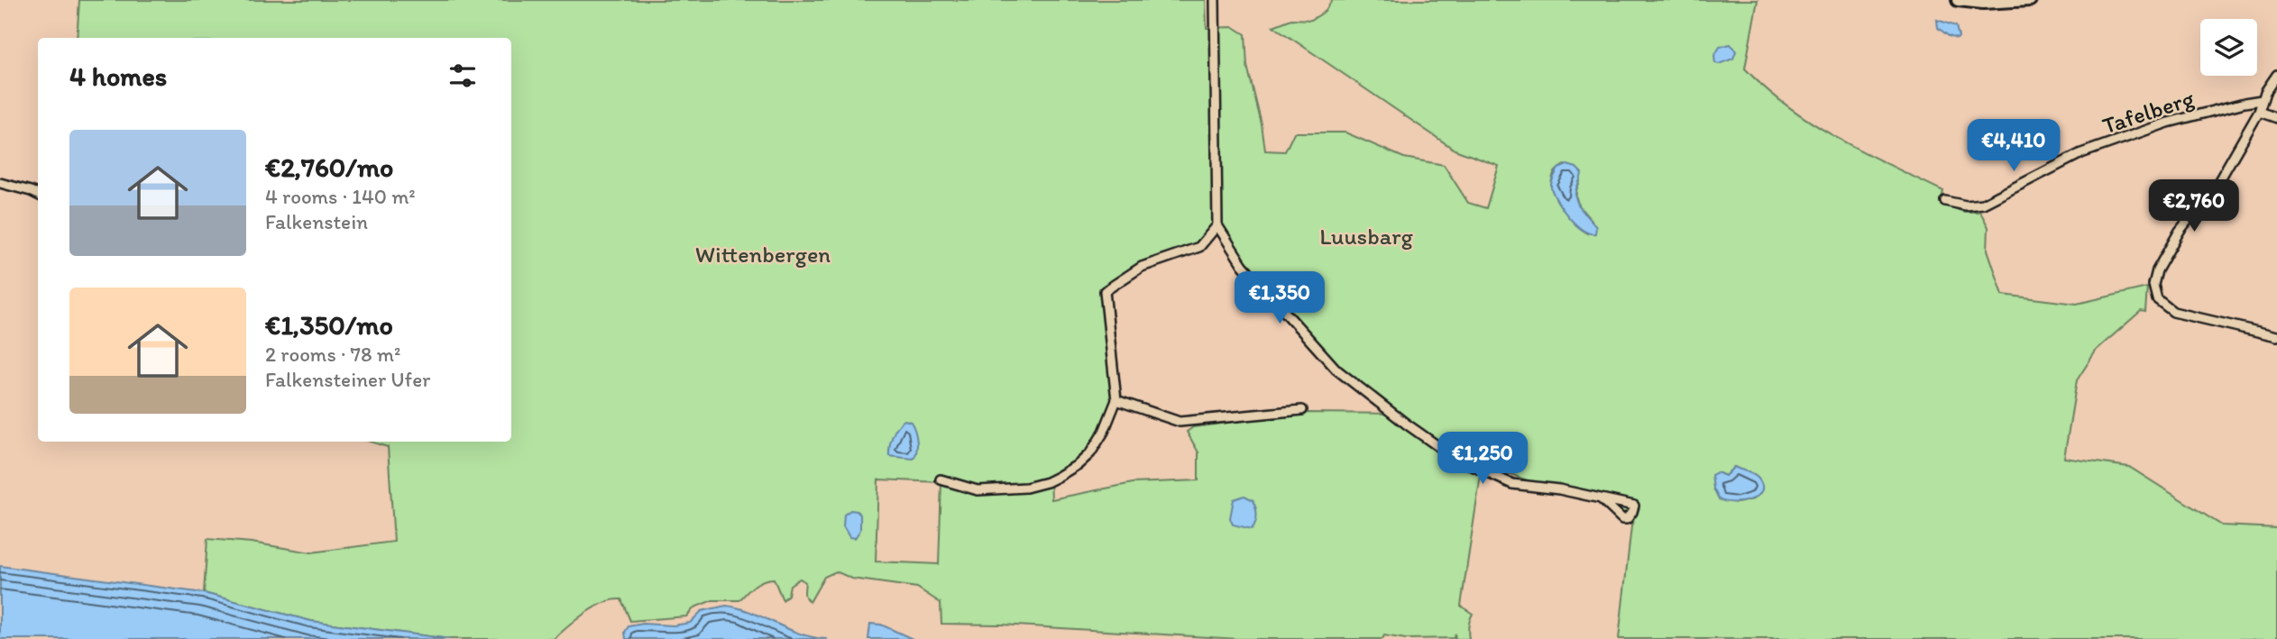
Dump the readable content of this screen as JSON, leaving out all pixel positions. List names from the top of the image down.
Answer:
{
  "streets": {
    "street": ["Tafelberg"]
  },
  "parks": ["Luusbarg", "Wittenbergen"],
  "page": {
    "heading": "4 homes",
    "list": [
      {
        "name": "€2,760/mo",
        "note": "4 rooms · 140 m² · Falkenstein"
      },
      {
        "name": "€1,350/mo",
        "note": "2 rooms · 78 m² · Falkensteiner Ufer"
      }
    ],
    "price": [
      "€4,410",
      "€2,760",
      "€1,350",
      "€1,250"
    ]
  }
}
